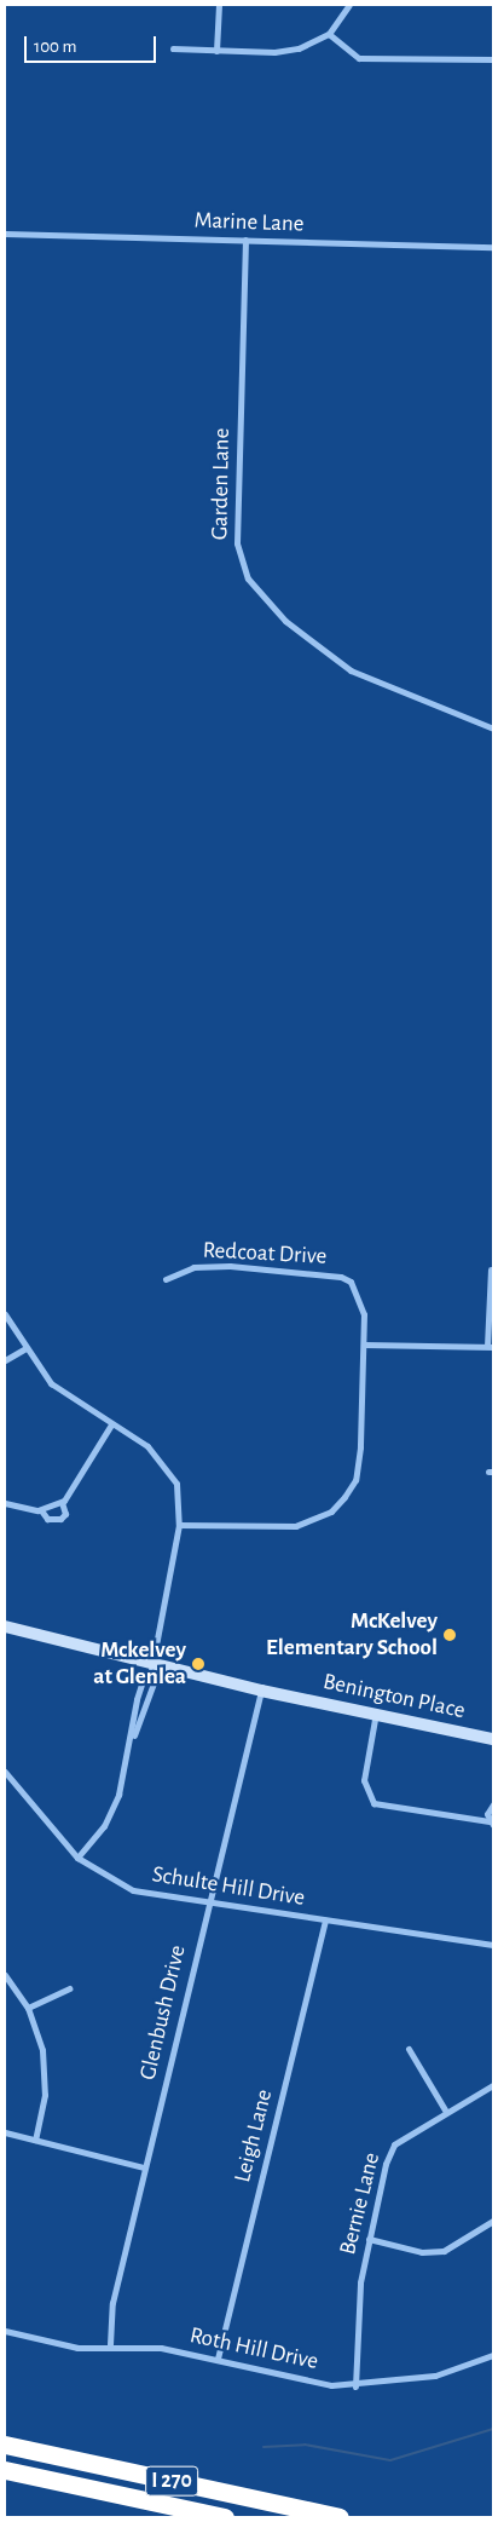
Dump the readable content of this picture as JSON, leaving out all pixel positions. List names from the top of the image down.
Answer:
{
  "streets": {
    "highway": ["I 270"],
    "main road": ["Benington Place"],
    "street": [
      "Marine Lane",
      "Garden Lane",
      "Redcoat Drive",
      "Schulte Hill Drive",
      "Glenbush Drive",
      "Leigh Lane",
      "Bernie Lane",
      "Roth Hill Drive"
    ]
  },
  "crossings": [
    ["Marine Lane", "Garden Lane"],
    ["Benington Place", "Glenbush Drive"],
    ["Schulte Hill Drive", "Glenbush Drive"],
    ["Schulte Hill Drive", "Leigh Lane"],
    ["Glenbush Drive", "Roth Hill Drive"],
    ["Leigh Lane", "Roth Hill Drive"],
    ["Bernie Lane", "Roth Hill Drive"]
  ],
  "places": ["McKelvey Elementary School", "Mckelvey at Glenlea"],
  "scale_bar": "100 m"
}
